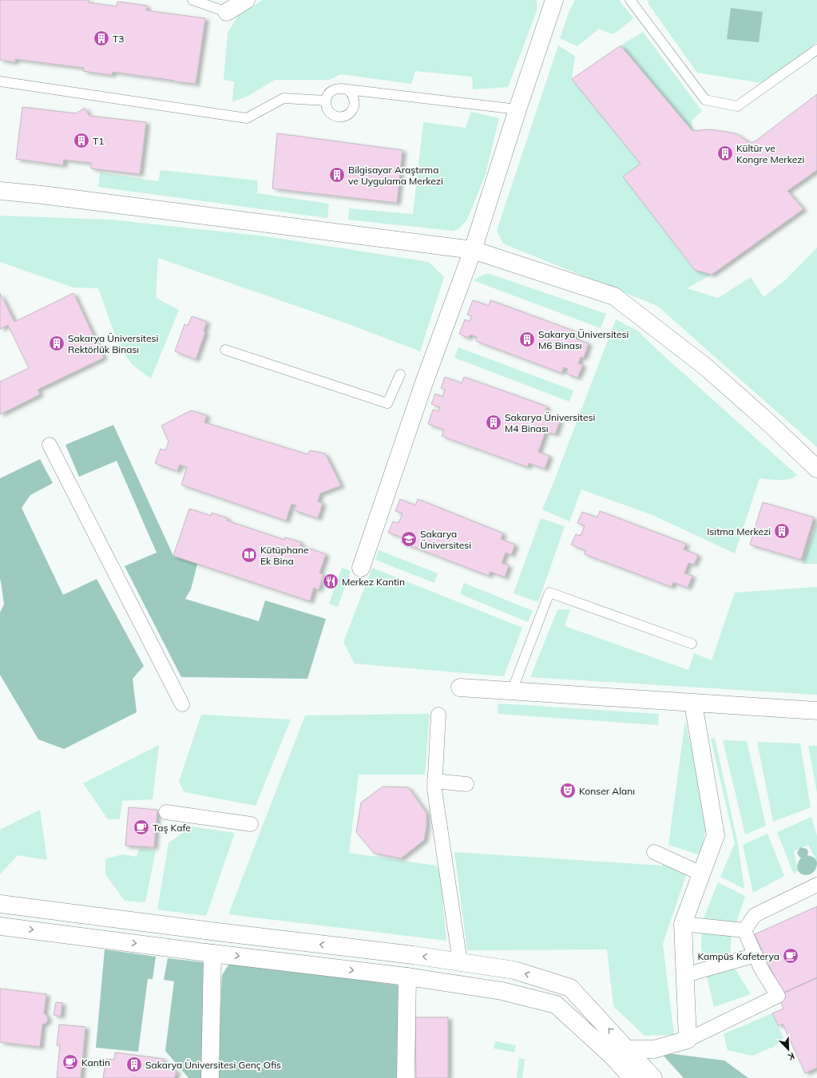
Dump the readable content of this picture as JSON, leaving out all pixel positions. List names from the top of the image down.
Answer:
{
  "places": {
    "building": [
      "T3",
      "T1",
      "Kültür ve Kongre Merkezi",
      "Bilgisayar Araştırma ve Uygulama Merkezi",
      "Sakarya Üniversitesi M6 Binası",
      "Sakarya Üniversitesi Rektörlük Binası",
      "Sakarya Üniversitesi M4 Binası",
      "Isıtma Merkezi",
      "Sakarya Üniversitesi Genç Ofis"
    ],
    "school or university": ["Sakarya Üniversitesi"],
    "library": ["Kütüphane Ek Bina"],
    "restaurant": ["Merkez Kantin"],
    "theatre": ["Konser Alanı"],
    "cafe": ["Taş Kafe", "Kampüs Kafeterya", "Kantin"]
  },
  "north": "bottom right"
}
